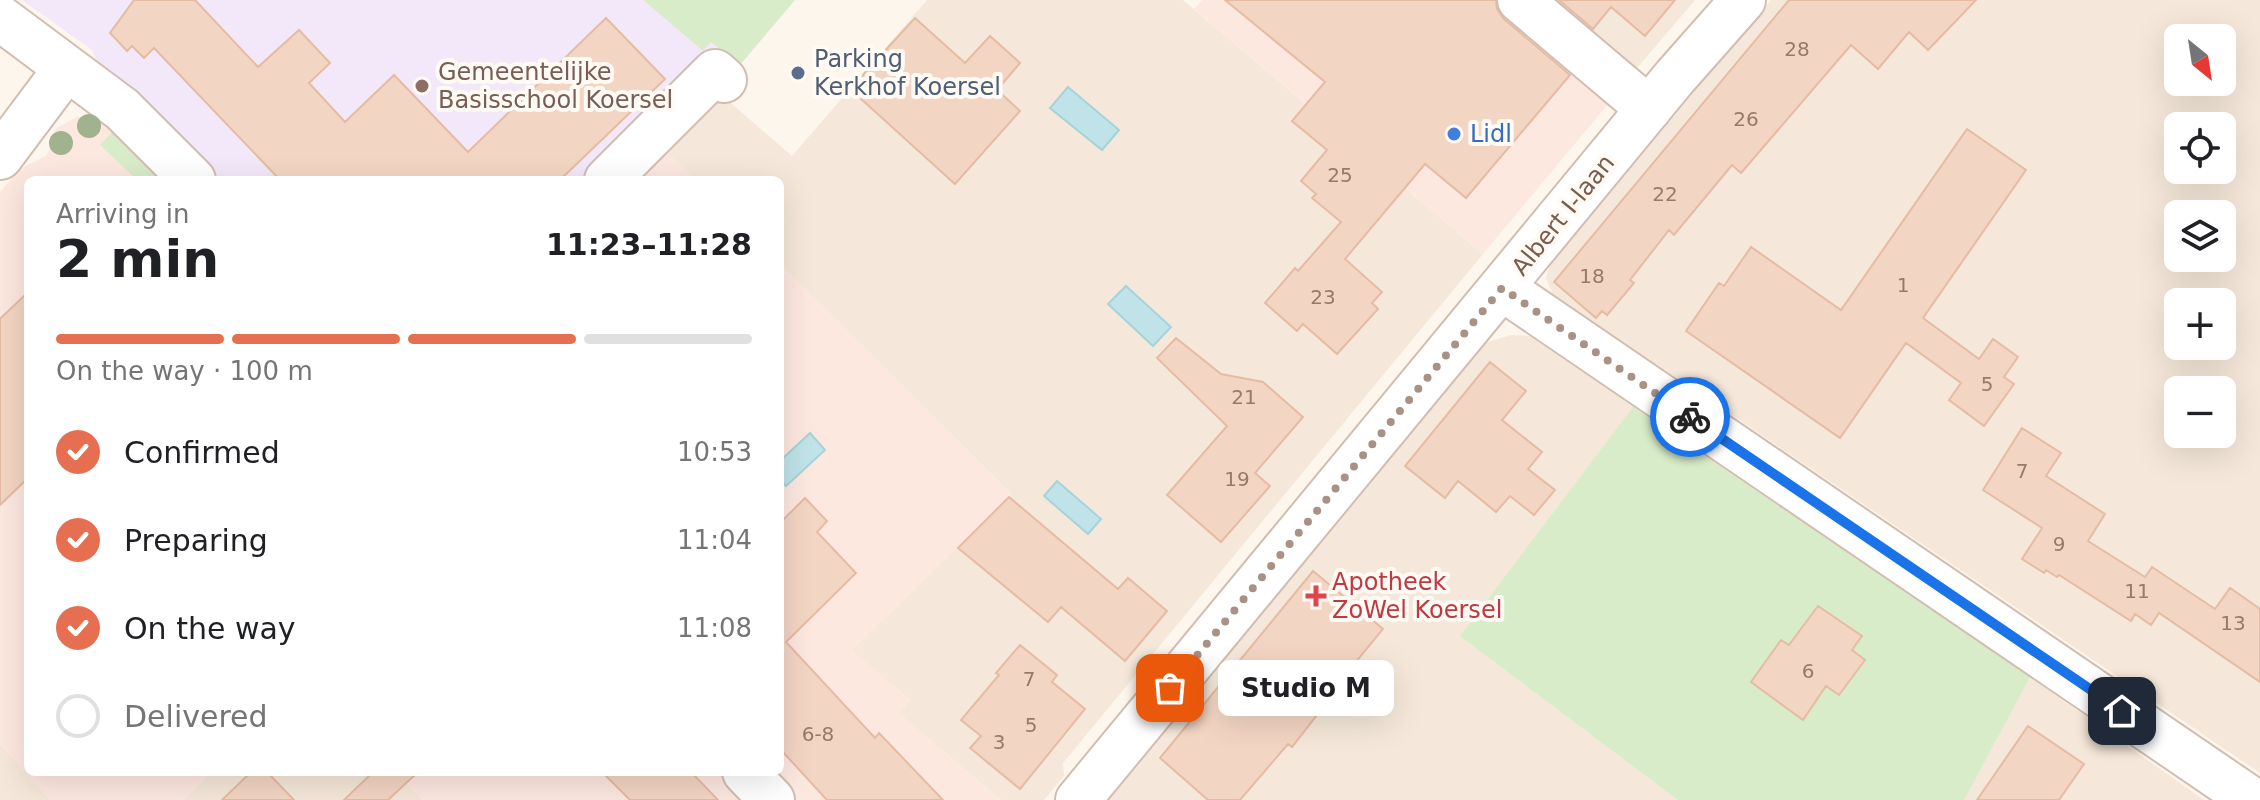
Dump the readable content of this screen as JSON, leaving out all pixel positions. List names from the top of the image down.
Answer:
{
  "streets": {
    "street": ["Albert I-laan"]
  },
  "places": {
    "other": [
      "Parking Kerkhof Koersel",
      "Gemeentelijke Basisschool Koersel",
      "Lidl",
      "Studio M"
    ],
    "health": ["Apotheek ZoWel Koersel"]
  },
  "house_numbers": [
    "28",
    "26",
    "25",
    "22",
    "18",
    "1",
    "23",
    "5",
    "21",
    "7",
    "19",
    "9",
    "11",
    "13",
    "6",
    "7",
    "5",
    "6-8",
    "3"
  ],
  "north": "bottom right",
  "page": {
    "map_buttons": ["+", "−"],
    "heading": ["2 min", "Arriving in", "11:23–11:28"],
    "bar": "On the way · 100 m",
    "list": [
      ["Confirmed", "10:53"],
      ["Preparing", "11:04"],
      ["On the way", "11:08"],
      "Delivered"
    ],
    "bubble": "Studio M"
  }
}
